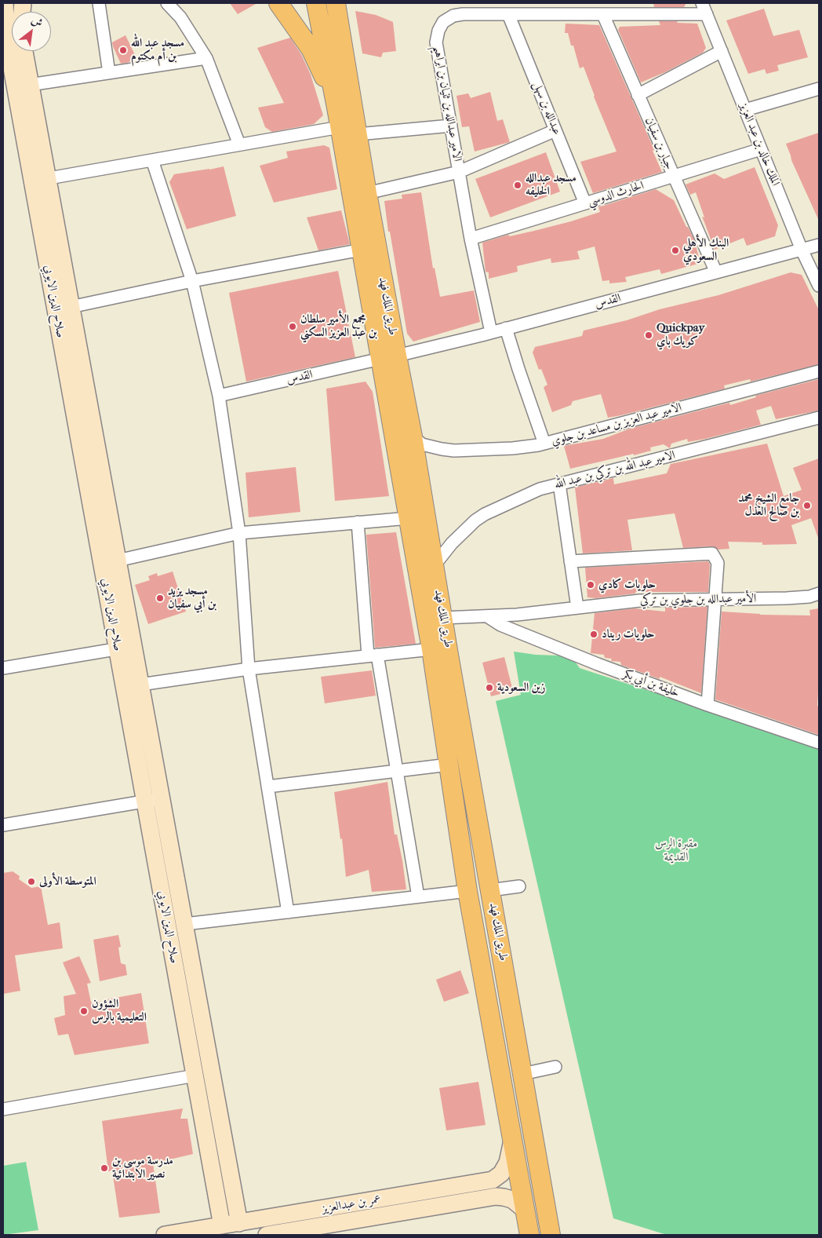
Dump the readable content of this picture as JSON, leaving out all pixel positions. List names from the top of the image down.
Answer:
{
  "streets": {
    "main road": ["طريق الملك فهد"],
    "street": [
      "الامير عبدالله بن ثنيان بن ابراهيم",
      "عبدالله بن سهل",
      "جبار بن سفيان",
      "الملك خالد بن عبد العزيز",
      "الحارث الدوسي",
      "صلاح الدين الايوبي",
      "القدس",
      "الامير عبد العزيز بن مساعد بن جلوي",
      "الامير عبد الله بن تركي بن عبد الله",
      "الأمير عبدالله بن جلوي بن تركي",
      "خليفة بن أبي بكر",
      "عمر بن عبدالعزيز"
    ]
  },
  "crossings": [
    ["الامير عبدالله بن ثنيان بن ابراهيم", "عبدالله بن سهل"],
    ["الامير عبدالله بن ثنيان بن ابراهيم", "جبار بن سفيان"],
    ["الامير عبدالله بن ثنيان بن ابراهيم", "الملك خالد بن عبد العزيز"],
    ["الامير عبدالله بن ثنيان بن ابراهيم", "الحارث الدوسي"],
    ["الامير عبدالله بن ثنيان بن ابراهيم", "القدس"],
    ["عبدالله بن سهل", "الحارث الدوسي"],
    ["جبار بن سفيان", "الحارث الدوسي"],
    ["جبار بن سفيان", "القدس"],
    ["الملك خالد بن عبد العزيز", "الحارث الدوسي"],
    ["الملك خالد بن عبد العزيز", "القدس"],
    ["صلاح الدين الايوبي", "عمر بن عبدالعزيز"],
    ["القدس", "طريق الملك فهد"],
    ["طريق الملك فهد", "الامير عبد العزيز بن مساعد بن جلوي"],
    ["طريق الملك فهد", "الامير عبد الله بن تركي بن عبد الله"],
    ["طريق الملك فهد", "عمر بن عبدالعزيز"]
  ],
  "parks": ["مقبرة الرس القديمة"],
  "places": [
    "مسجد عبد الله بن أم مكتوم",
    "مسجد عبدالله الخليفه",
    "البنك الأهلي السعودي",
    "مجمع الأمير سلطان بن عبد العزيز السكني",
    "Quickpay كويك باي",
    "جامع الشيخ محمد بن صالح العذل",
    "حلويات كادي",
    "مسجد يزيد بن أبي سفيان",
    "حلويات ريناد",
    "زين السعودية",
    "المتوسطة الأولى",
    "الشؤون التعليمية بالرس",
    "مدرسة موسى بن نصير الابتدائية"
  ],
  "north": "top right"
}
